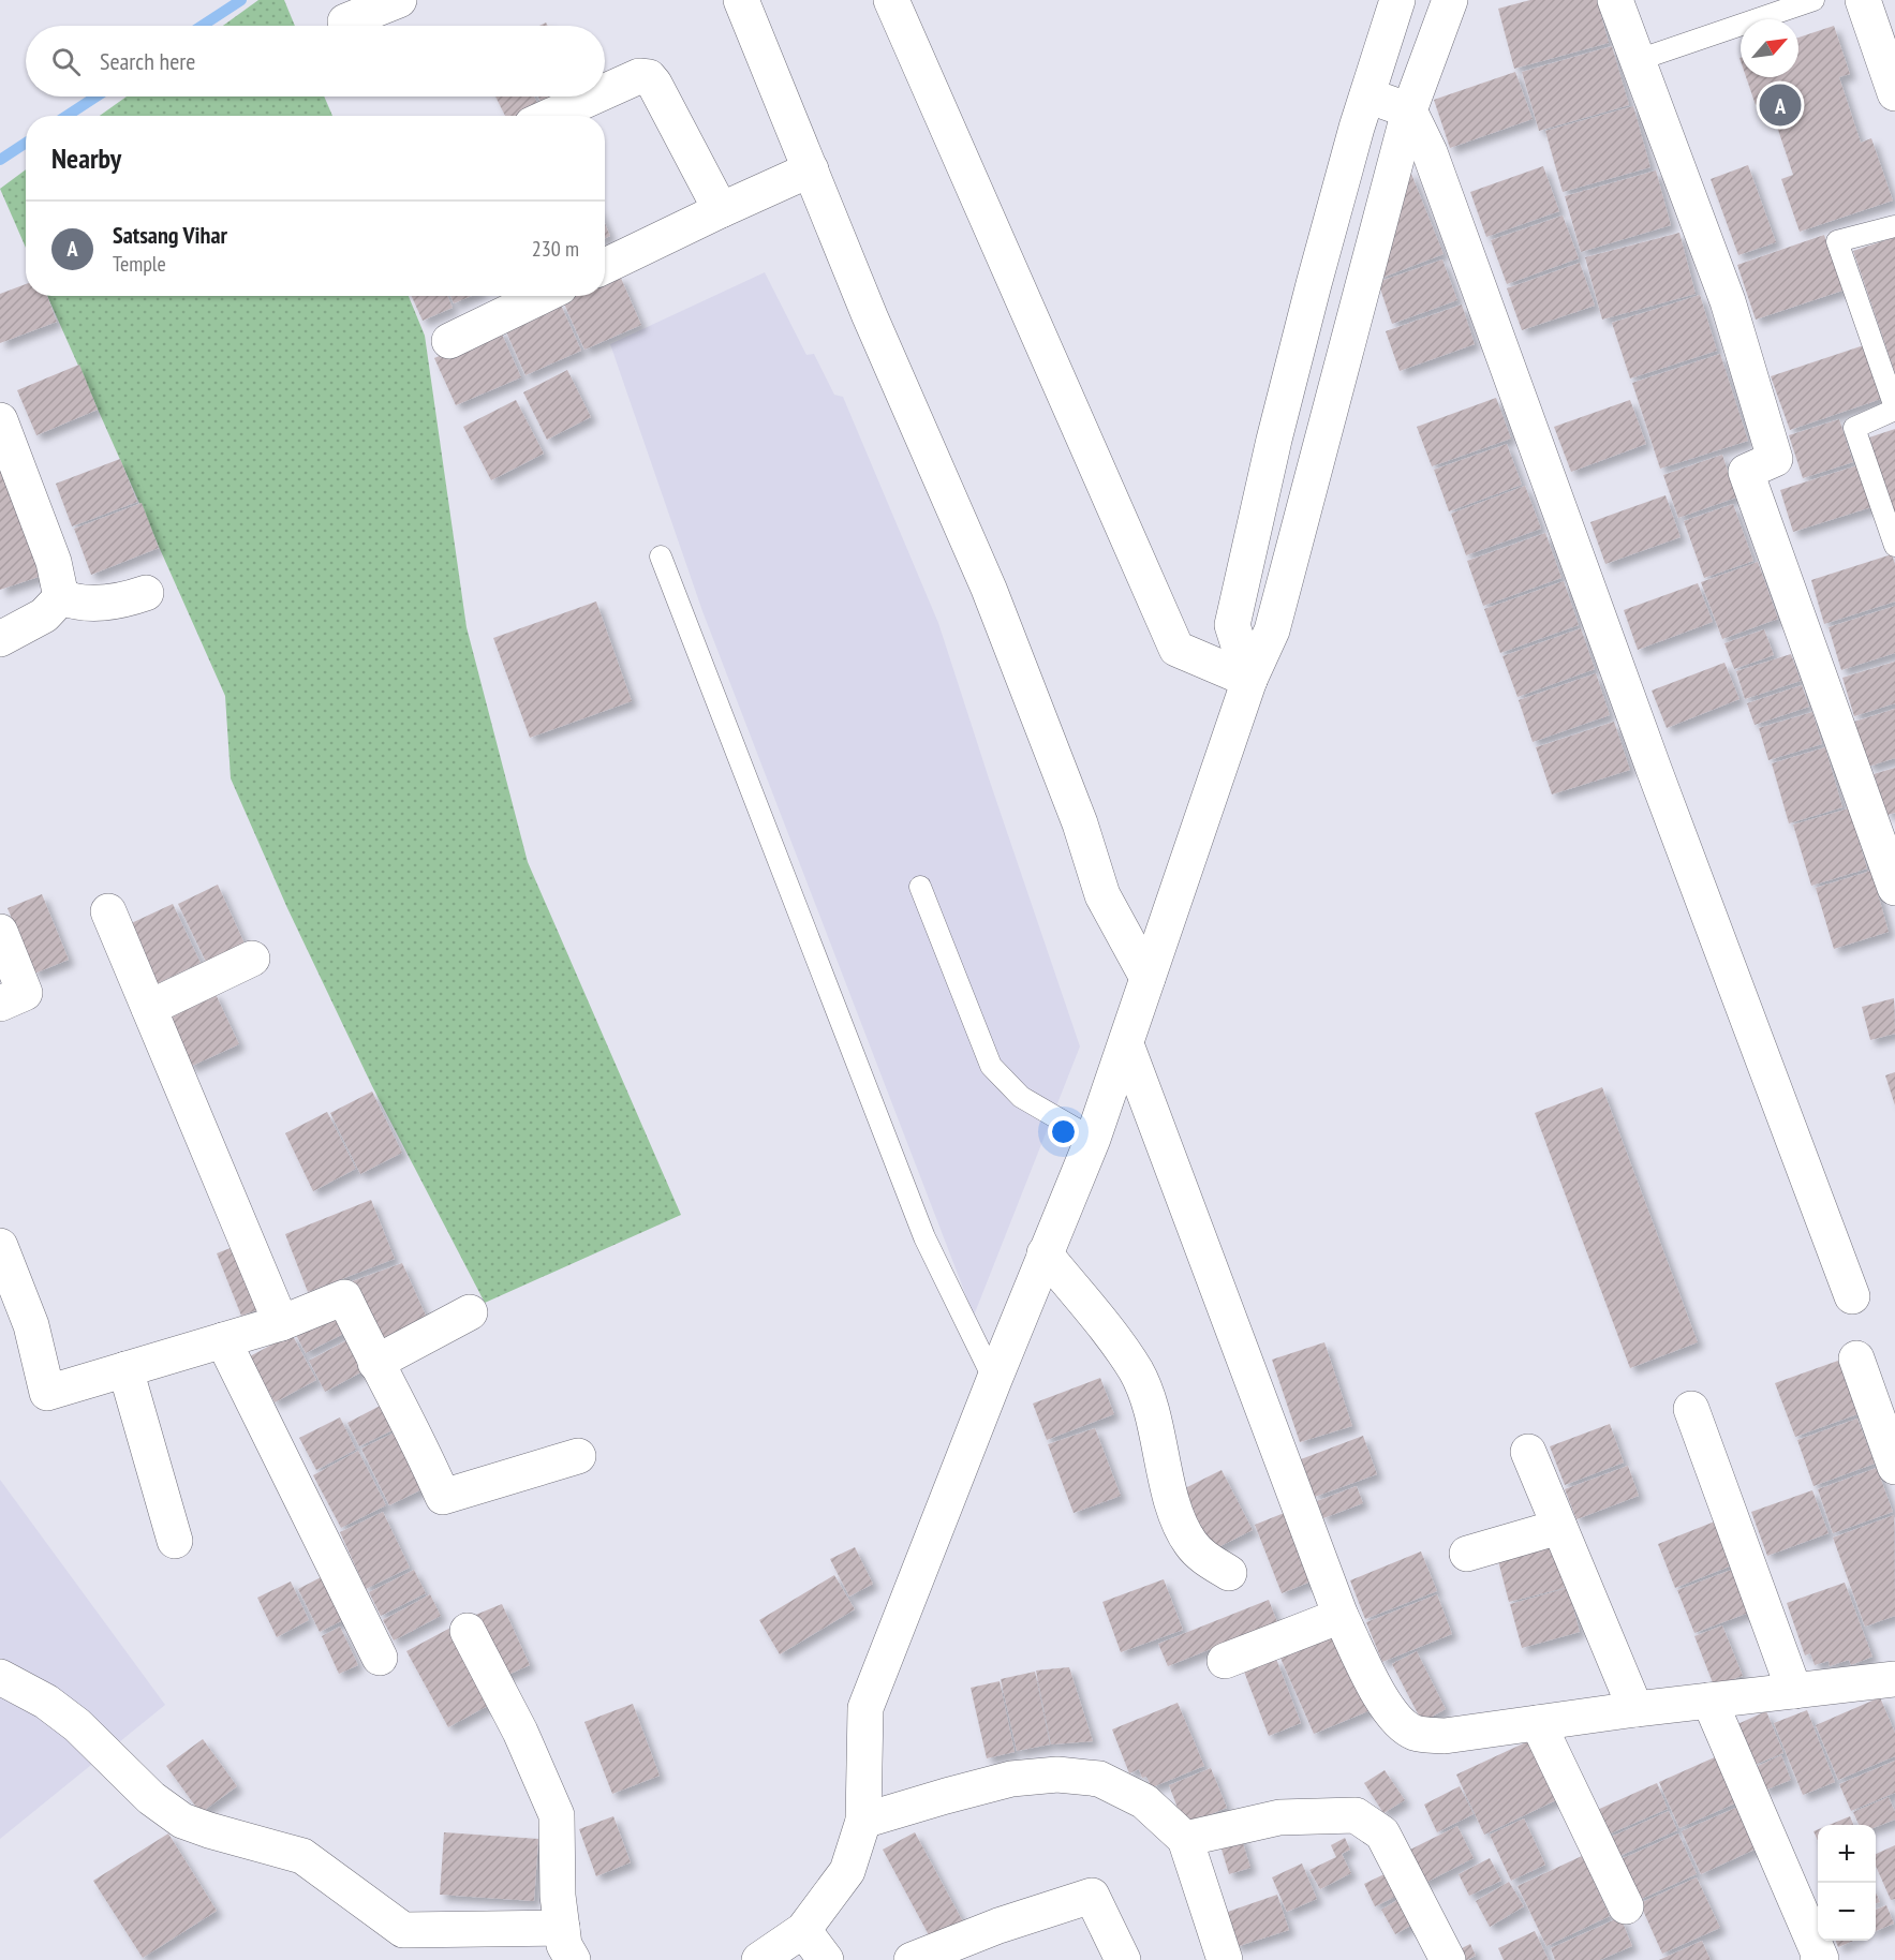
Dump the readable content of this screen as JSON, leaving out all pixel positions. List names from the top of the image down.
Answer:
{
  "north": "top right",
  "page": {
    "search": "Search here",
    "pins": "A",
    "heading": "Nearby",
    "list": [
      {
        "mark": "A",
        "name": "Satsang Vihar",
        "note": "Temple",
        "value": "230 m"
      }
    ],
    "map_buttons": ["+", "−"]
  }
}
